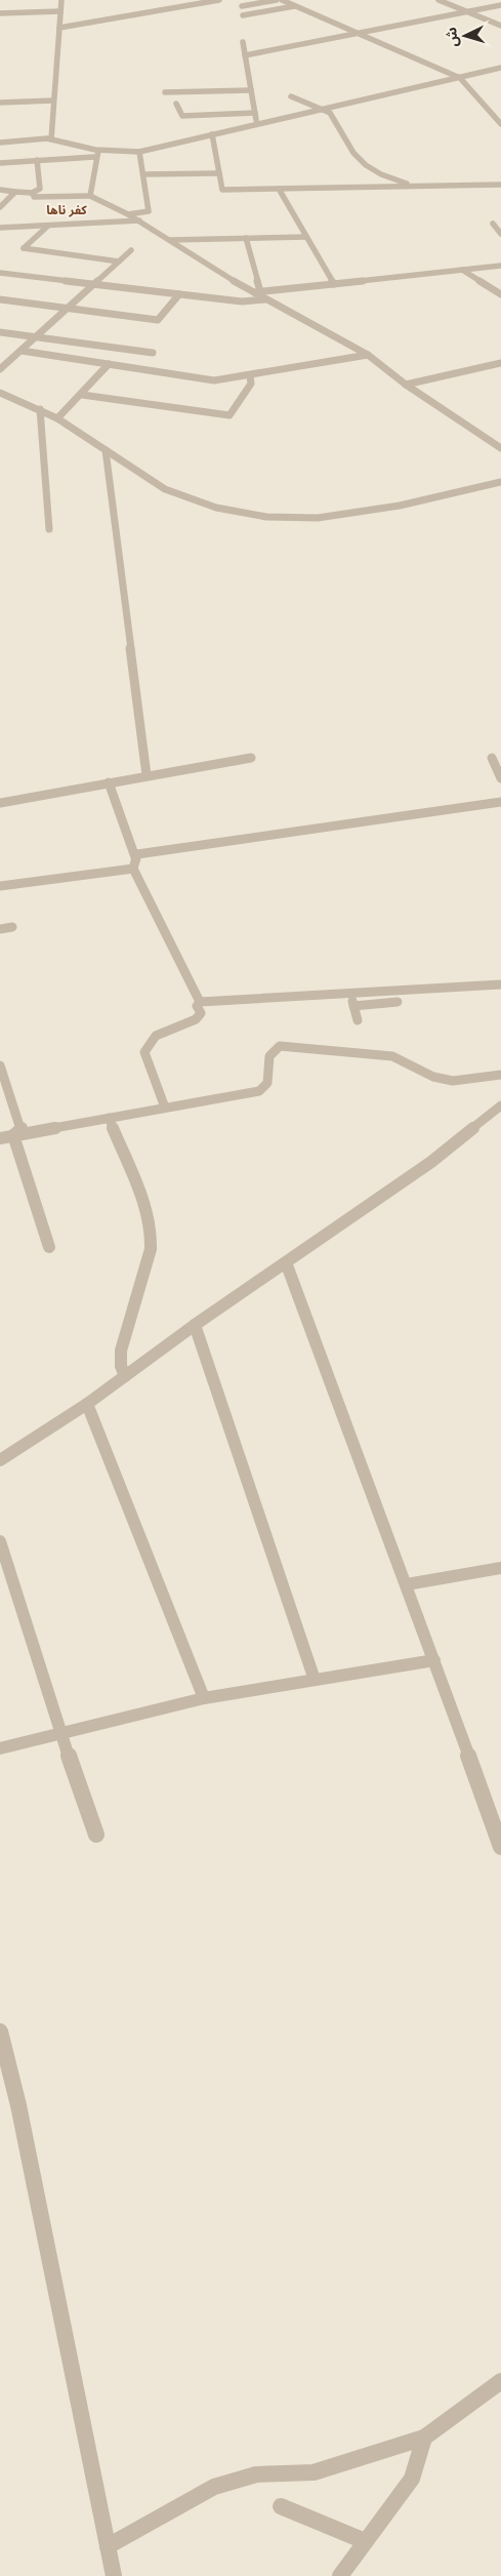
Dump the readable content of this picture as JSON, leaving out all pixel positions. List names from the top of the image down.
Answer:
{
  "districts": ["كفر ناها"],
  "north": "left"
}
